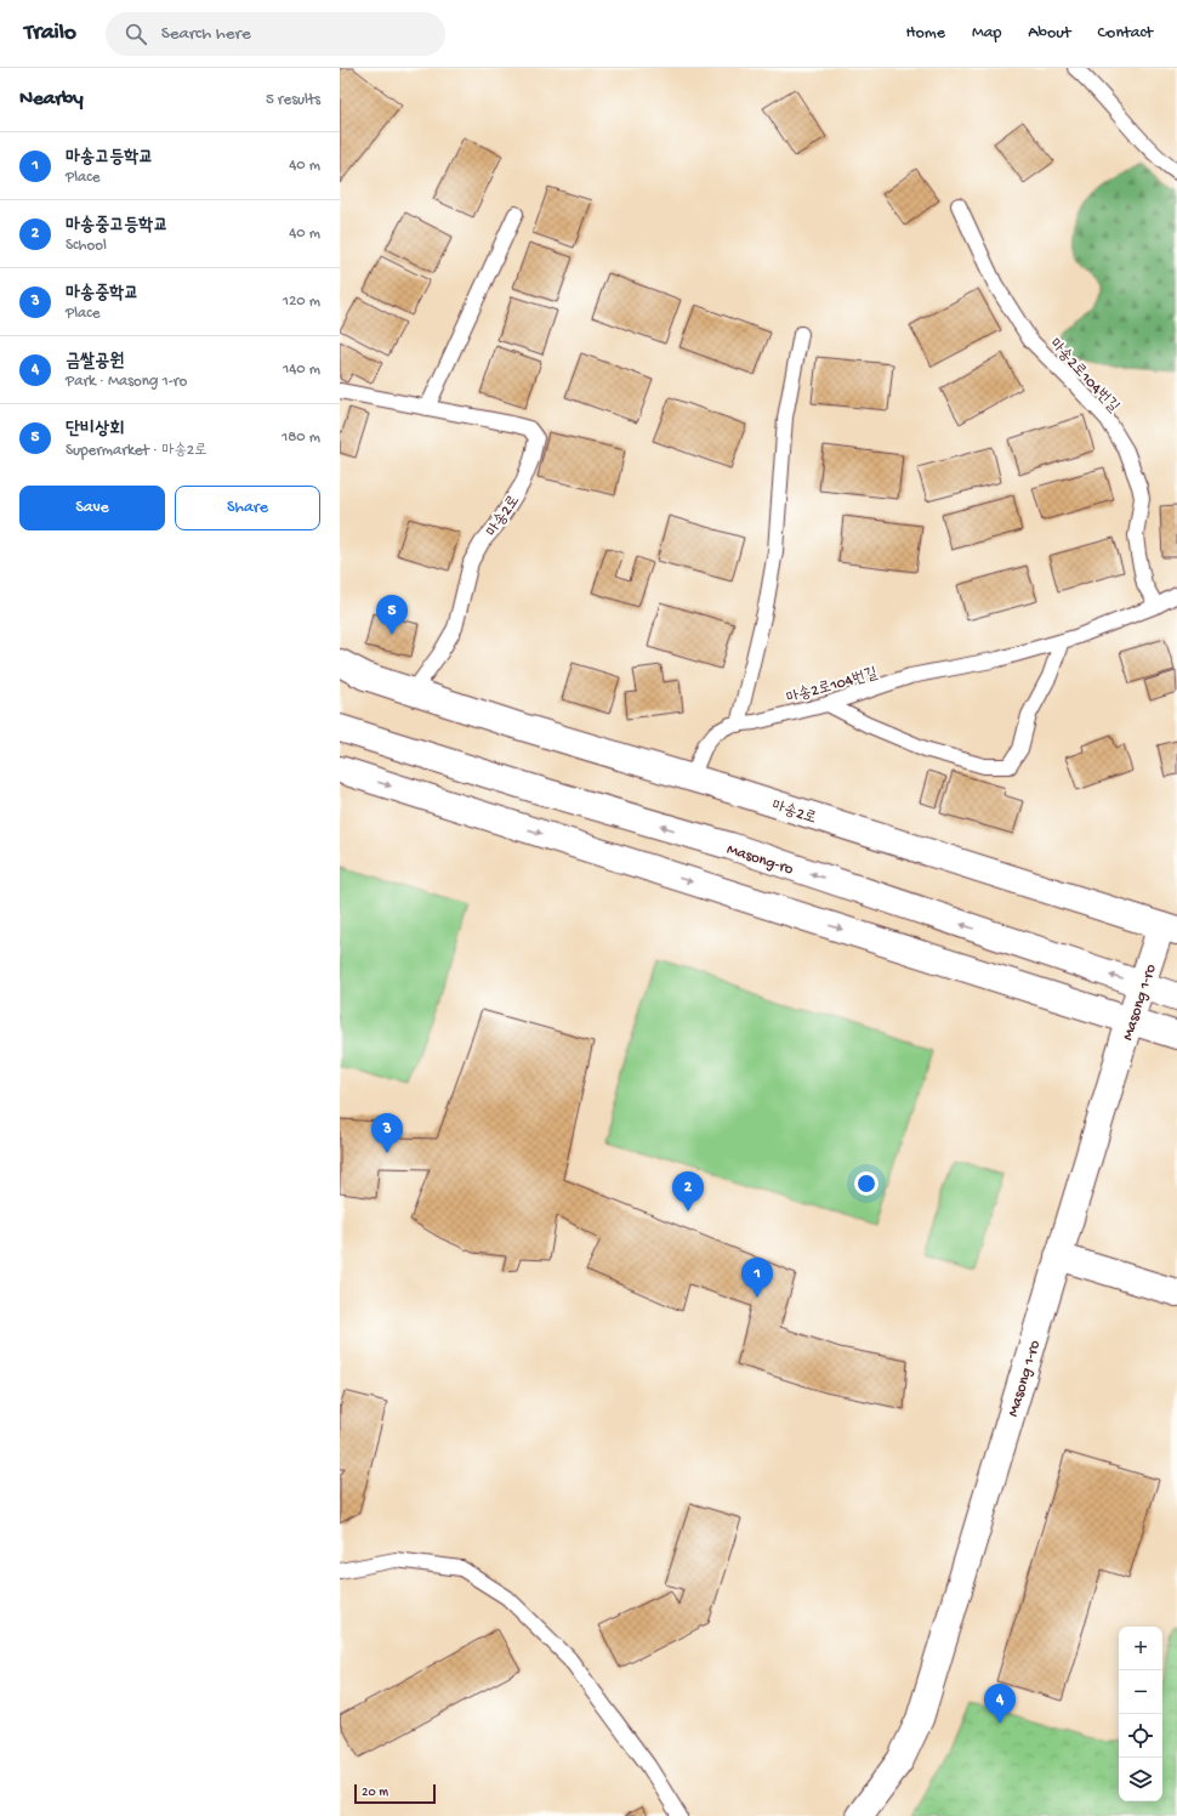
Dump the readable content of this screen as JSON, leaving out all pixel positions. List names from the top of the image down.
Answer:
{
  "streets": {
    "street": ["마송2로", "Masong-ro", "Masong 1-ro"],
    "lane": ["마송2로104번길"]
  },
  "crossings": [
    ["마송2로104번길", "마송2로"],
    ["마송2로", "Masong 1-ro"],
    ["Masong-ro", "Masong 1-ro"]
  ],
  "scale_bar": "20 m",
  "page": {
    "header": "Trailo",
    "search": "Search here",
    "nav": [
      "Home",
      "Map",
      "About",
      "Contact"
    ],
    "heading": ["Nearby", "5 results"],
    "list": [
      {
        "mark": "1",
        "name": "마송고등학교",
        "note": "Place",
        "value": "40 m"
      },
      {
        "mark": "2",
        "name": "마송중고등학교",
        "note": "School",
        "value": "40 m"
      },
      {
        "mark": "3",
        "name": "마송중학교",
        "note": "Place",
        "value": "120 m"
      },
      {
        "mark": "4",
        "name": "금쌀공원",
        "note": "Park · Masong 1-ro",
        "value": "140 m"
      },
      {
        "mark": "5",
        "name": "단비상회",
        "note": "Supermarket · 마송2로",
        "value": "180 m"
      }
    ],
    "buttons": ["Save", "Share"],
    "pins": [
      "5",
      "3",
      "2",
      "1",
      "4"
    ],
    "map_buttons": ["+", "−"],
    "scale": "20 m"
  }
}
